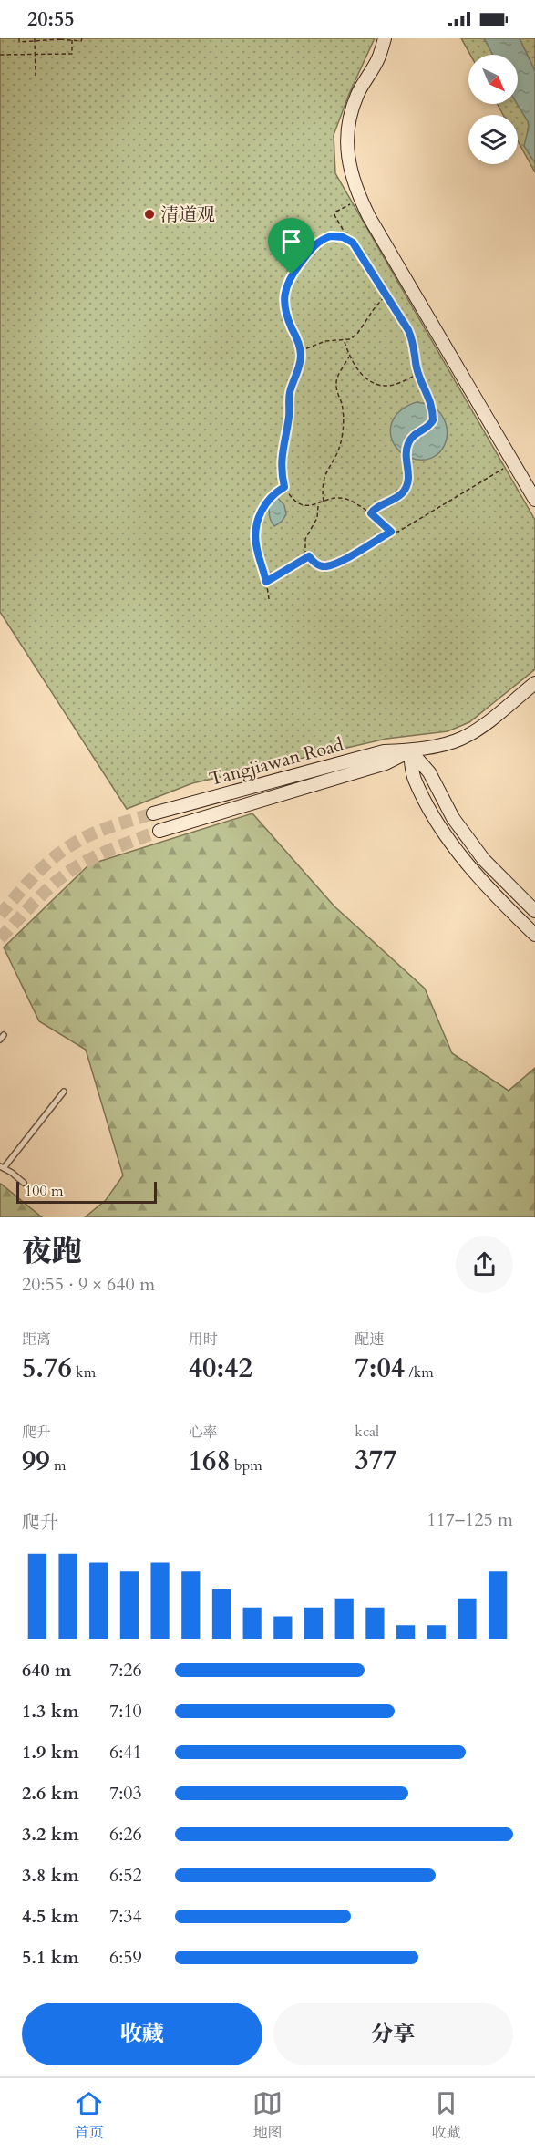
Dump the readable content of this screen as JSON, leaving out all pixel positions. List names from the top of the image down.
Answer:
{
  "streets": {
    "street": ["Tangjiawan Road"]
  },
  "places": ["清道观"],
  "scale_bar": "100 m",
  "north": "bottom right",
  "page": {
    "status": "20:55",
    "scale": "100 m",
    "heading": ["夜跑", "20:55 · 9 × 640 m"],
    "stats": [
      ["距离", "5.76 km"],
      ["用时", "40:42"],
      ["配速", "7:04 /km"],
      ["爬升", "99 m"],
      ["心率", "168 bpm"],
      ["kcal", "377"]
    ],
    "chart": ["爬升", "117–125 m"],
    "list": [
      {
        "name": "640 m",
        "note": "7:26"
      },
      {
        "name": "1.3 km",
        "note": "7:10"
      },
      {
        "name": "1.9 km",
        "note": "6:41"
      },
      {
        "name": "2.6 km",
        "note": "7:03"
      },
      {
        "name": "3.2 km",
        "note": "6:26"
      },
      {
        "name": "3.8 km",
        "note": "6:52"
      },
      {
        "name": "4.5 km",
        "note": "7:34"
      },
      {
        "name": "5.1 km",
        "note": "6:59"
      }
    ],
    "buttons": ["收藏", "分享"],
    "tabs": ["首页", "地图", "收藏"]
  }
}
